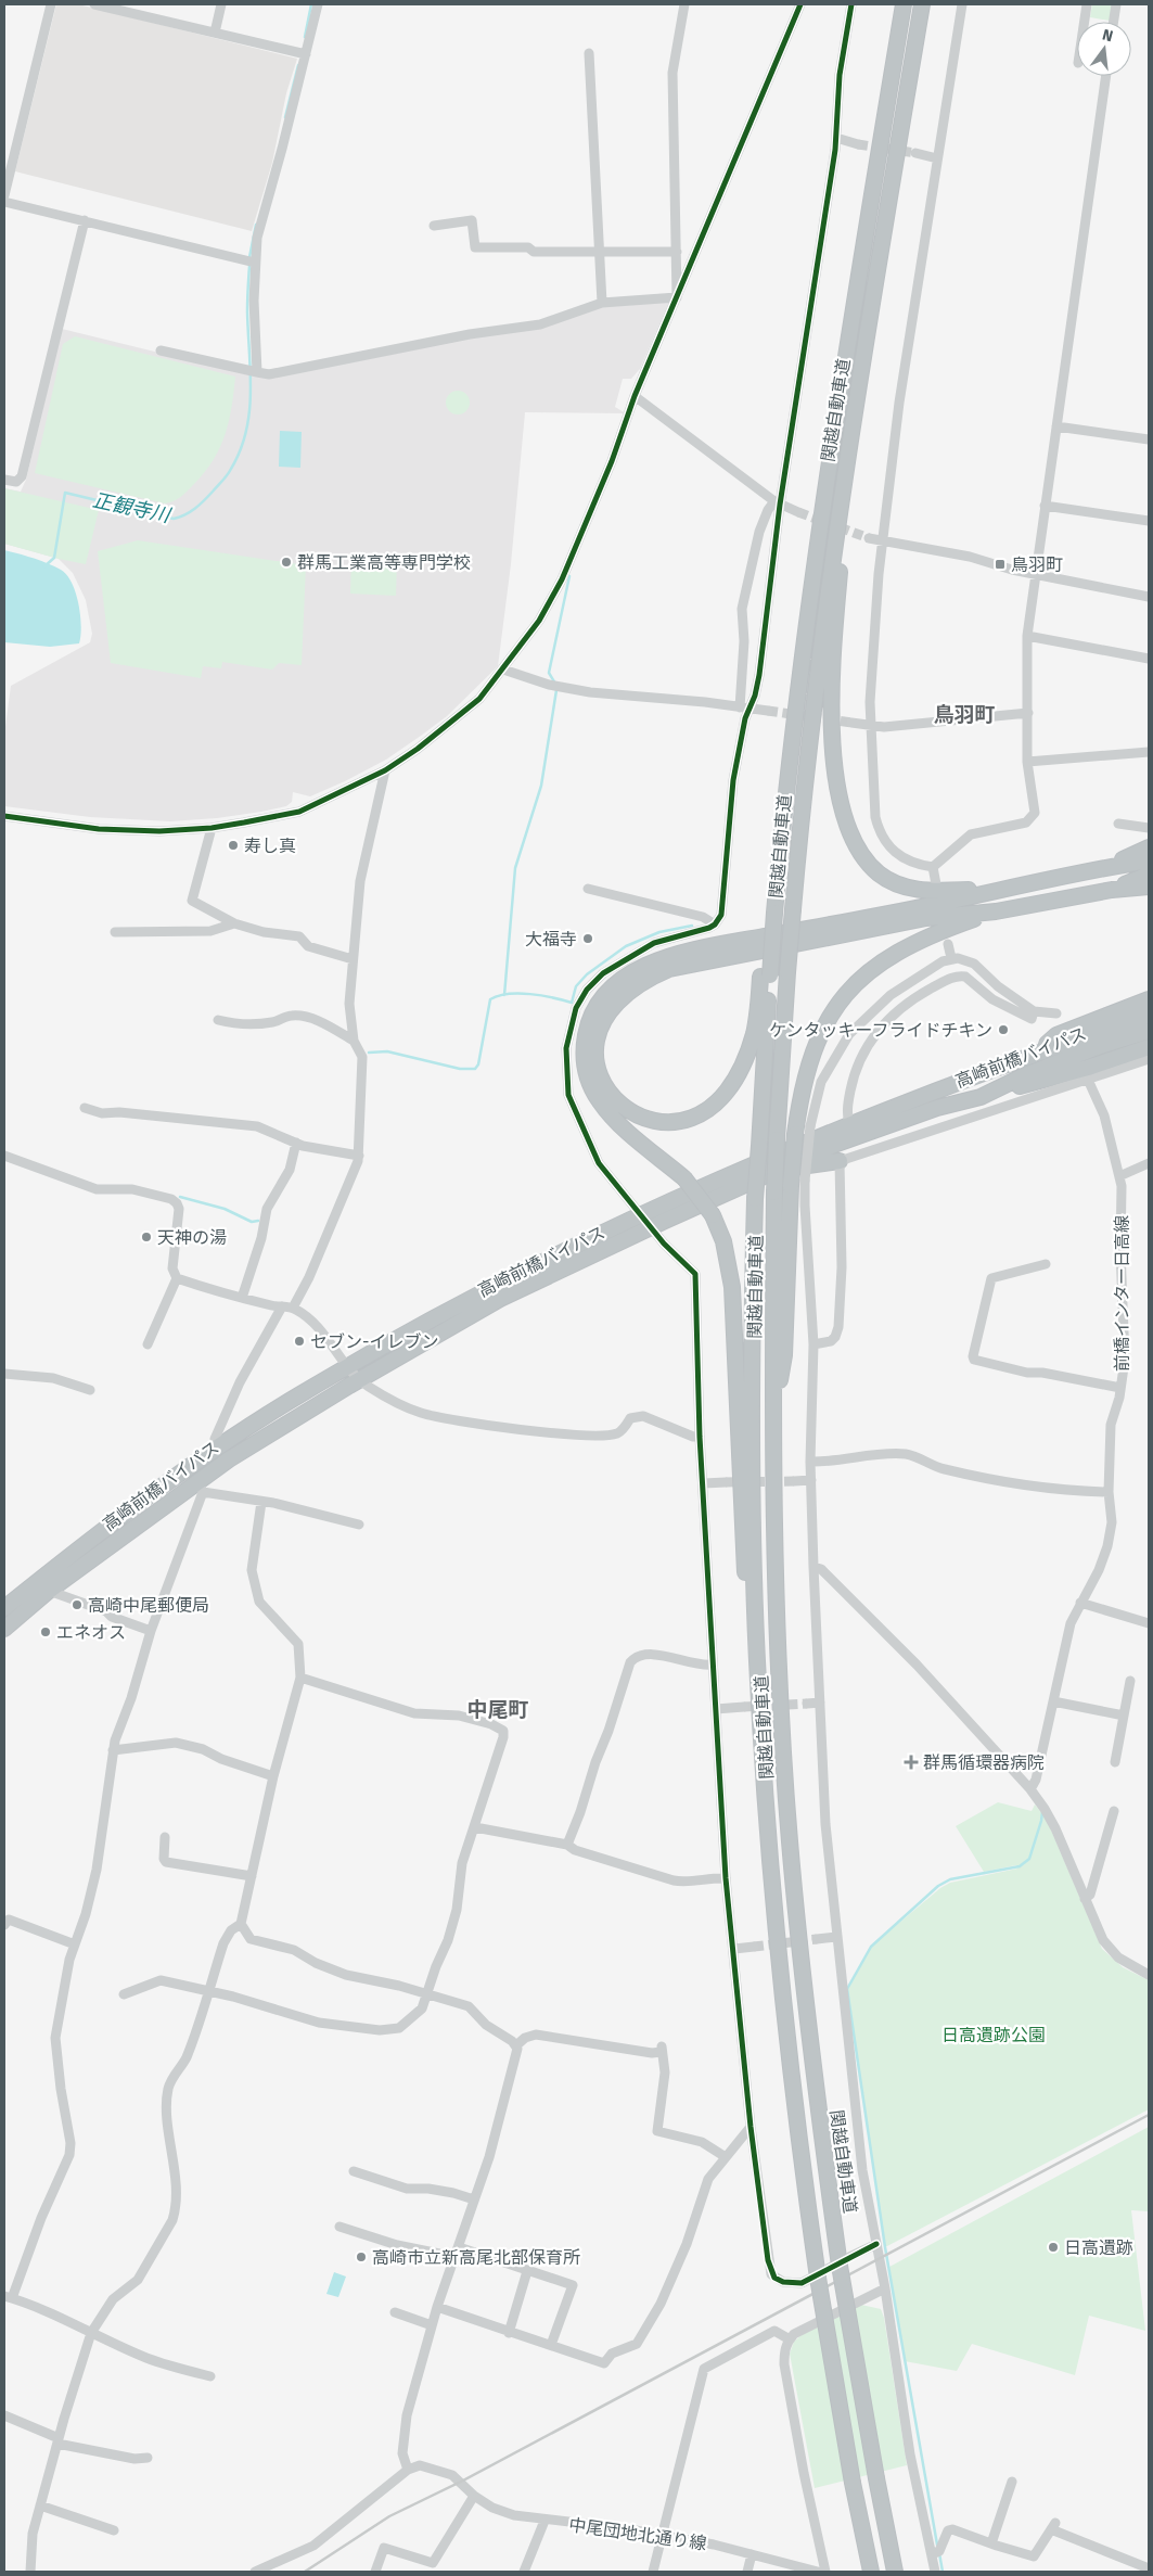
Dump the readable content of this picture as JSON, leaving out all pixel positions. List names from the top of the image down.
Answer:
{
  "streets": {
    "highway": ["関越自動車道", "高崎前橋バイパス"],
    "street": ["前橋インター日高線", "中尾団地北通り線"]
  },
  "districts": ["鳥羽町", "中尾町"],
  "water": ["正観寺川"],
  "parks": ["日高遺跡公園"],
  "places": {
    "other": [
      "群馬工業高等専門学校",
      "寿し真",
      "大福寺",
      "ケンタッキーフライドチキン",
      "天神の湯",
      "セブン-イレブン",
      "高崎中尾郵便局",
      "エネオス",
      "日高遺跡",
      "高崎市立新高尾北部保育所"
    ],
    "transit": ["鳥羽町"],
    "health": ["群馬循環器病院"]
  },
  "north": "top"
}
